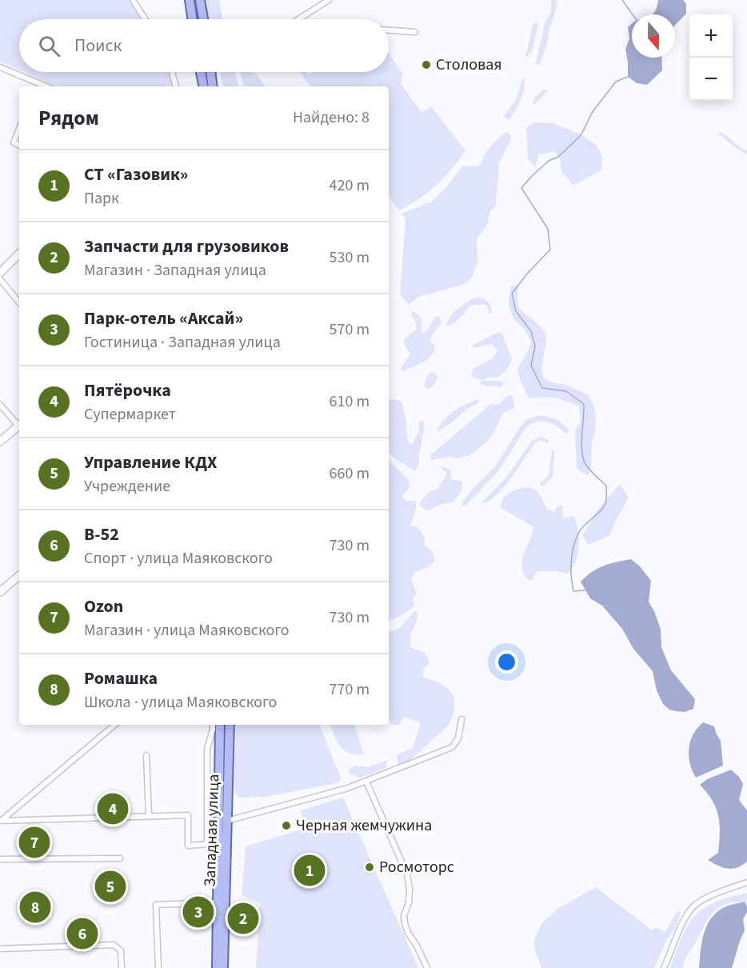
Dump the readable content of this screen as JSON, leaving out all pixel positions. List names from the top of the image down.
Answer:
{
  "streets": {
    "main road": ["Западная улица"]
  },
  "places": ["Столовая", "Черная жемчужина", "Росмоторс"],
  "north": "bottom",
  "page": {
    "map_buttons": ["+", "−"],
    "search": "Поиск",
    "heading": ["Рядом", "Найдено: 8"],
    "list": [
      {
        "mark": "1",
        "name": "СТ «Газовик»",
        "note": "Парк",
        "value": "420 m"
      },
      {
        "mark": "2",
        "name": "Запчасти для грузовиков",
        "note": "Магазин · Западная улица",
        "value": "530 m"
      },
      {
        "mark": "3",
        "name": "Парк-отель «Аксай»",
        "note": "Гостиница · Западная улица",
        "value": "570 m"
      },
      {
        "mark": "4",
        "name": "Пятёрочка",
        "note": "Супермаркет",
        "value": "610 m"
      },
      {
        "mark": "5",
        "name": "Управление КДХ",
        "note": "Учреждение",
        "value": "660 m"
      },
      {
        "mark": "6",
        "name": "В-52",
        "note": "Спорт · улица Маяковского",
        "value": "730 m"
      },
      {
        "mark": "7",
        "name": "Ozon",
        "note": "Магазин · улица Маяковского",
        "value": "730 m"
      },
      {
        "mark": "8",
        "name": "Ромашка",
        "note": "Школа · улица Маяковского",
        "value": "770 m"
      }
    ],
    "pins": [
      "4",
      "7",
      "1",
      "5",
      "8",
      "3",
      "2",
      "6"
    ]
  }
}
